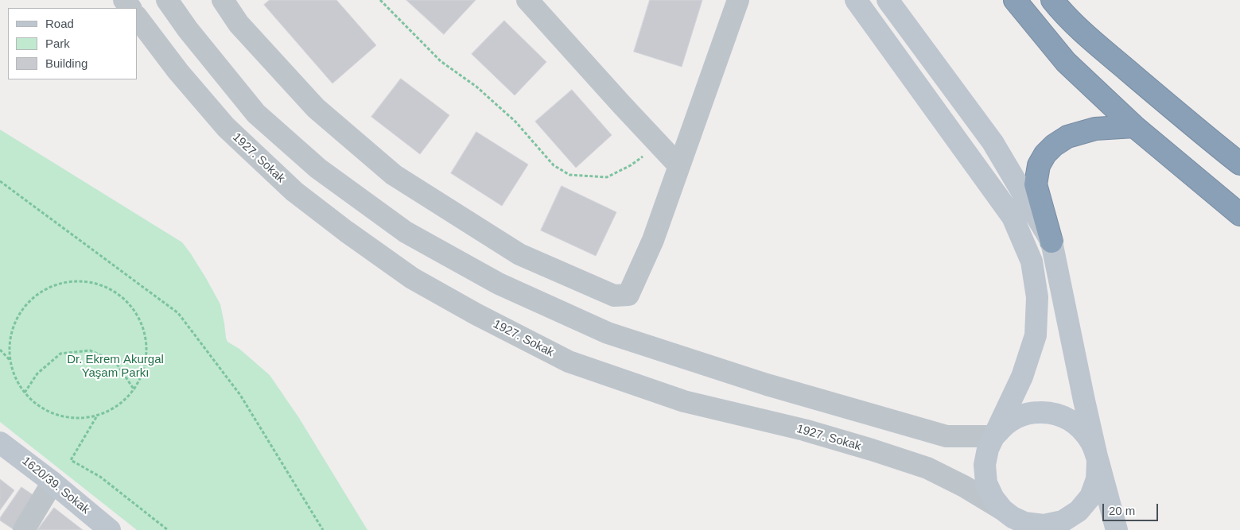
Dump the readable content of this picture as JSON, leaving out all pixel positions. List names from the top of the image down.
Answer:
{
  "streets": {
    "main road": ["1620/39. Sokak"],
    "street": ["1927. Sokak"]
  },
  "parks": ["Dr. Ekrem Akurgal Yaşam Parkı"],
  "legend": ["Road", "Park", "Building"],
  "scale_bar": "20 m"
}
